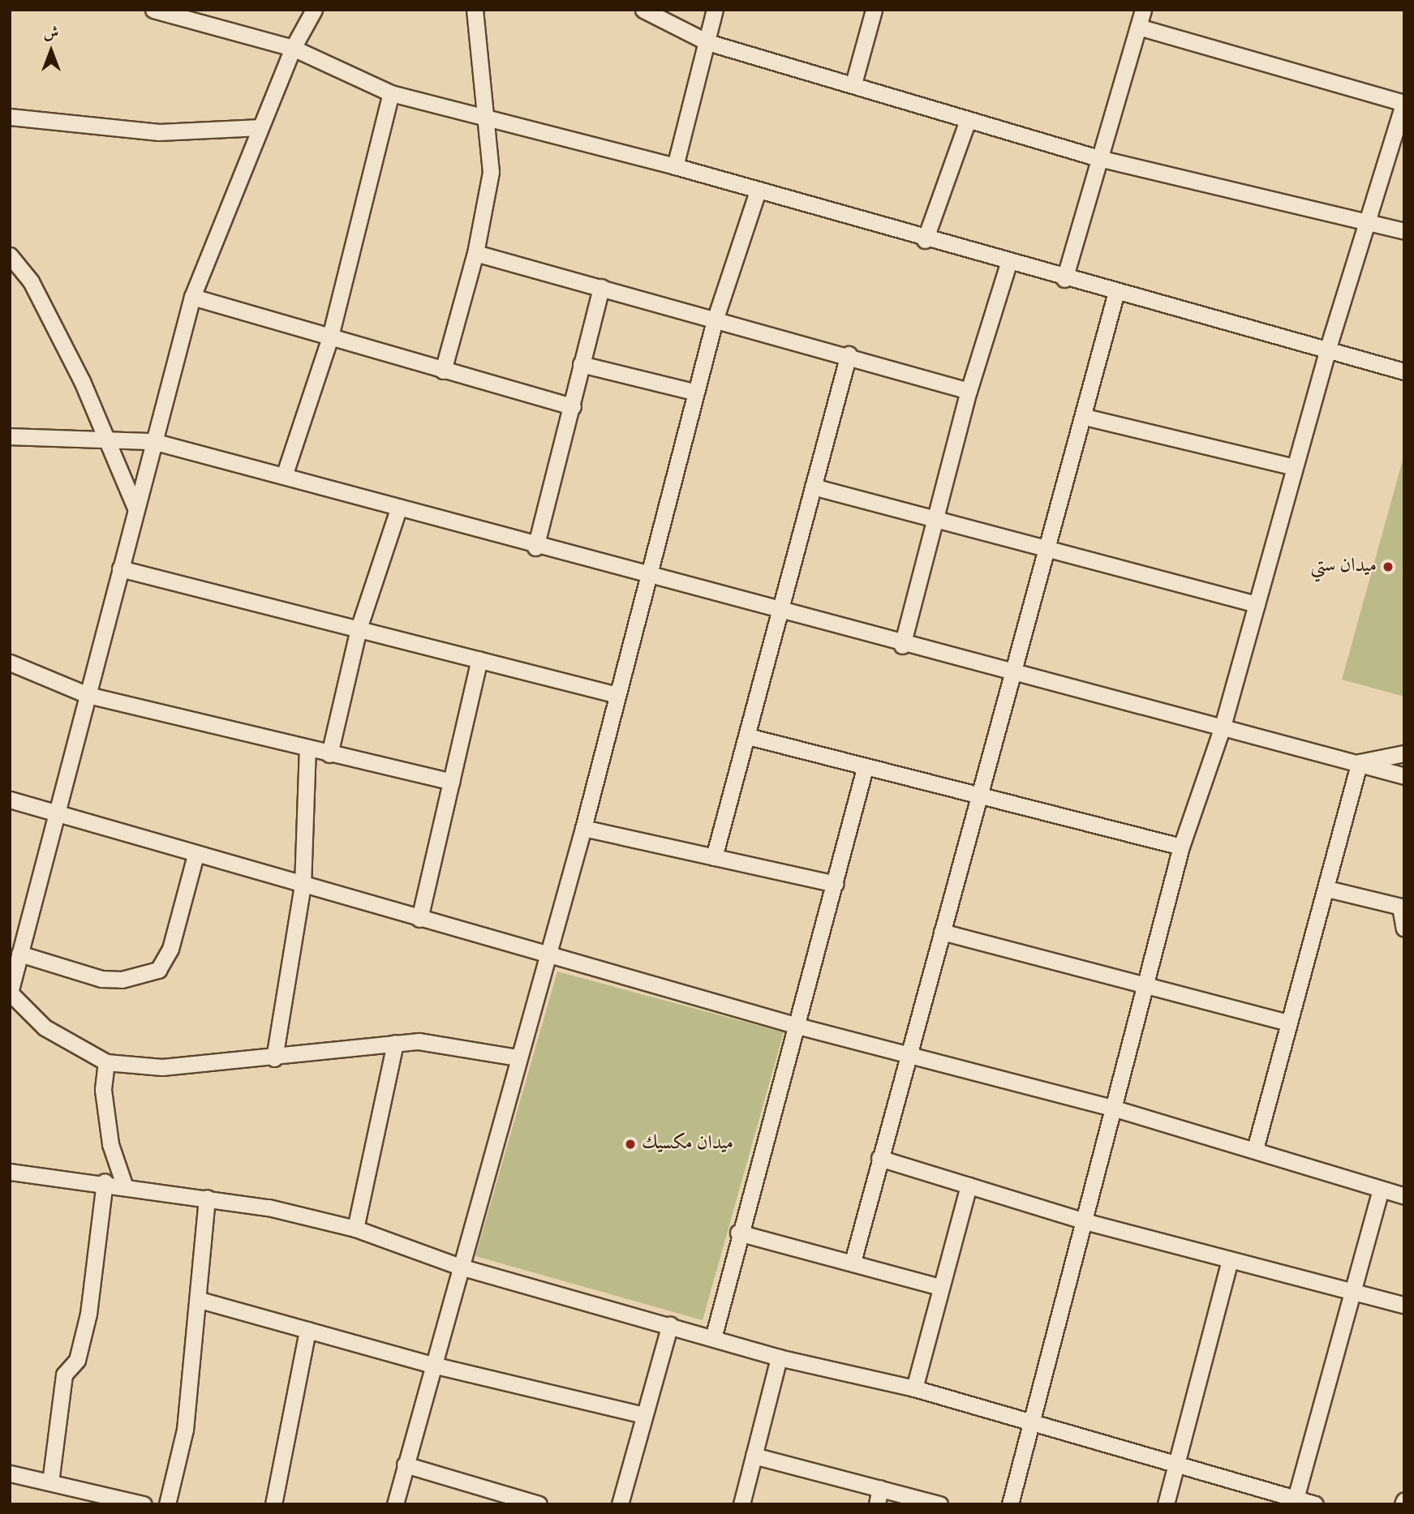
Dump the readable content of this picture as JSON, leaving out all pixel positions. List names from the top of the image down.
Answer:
{
  "places": ["ميدان ستي", "ميدان مكسيك"],
  "north": "top"
}
